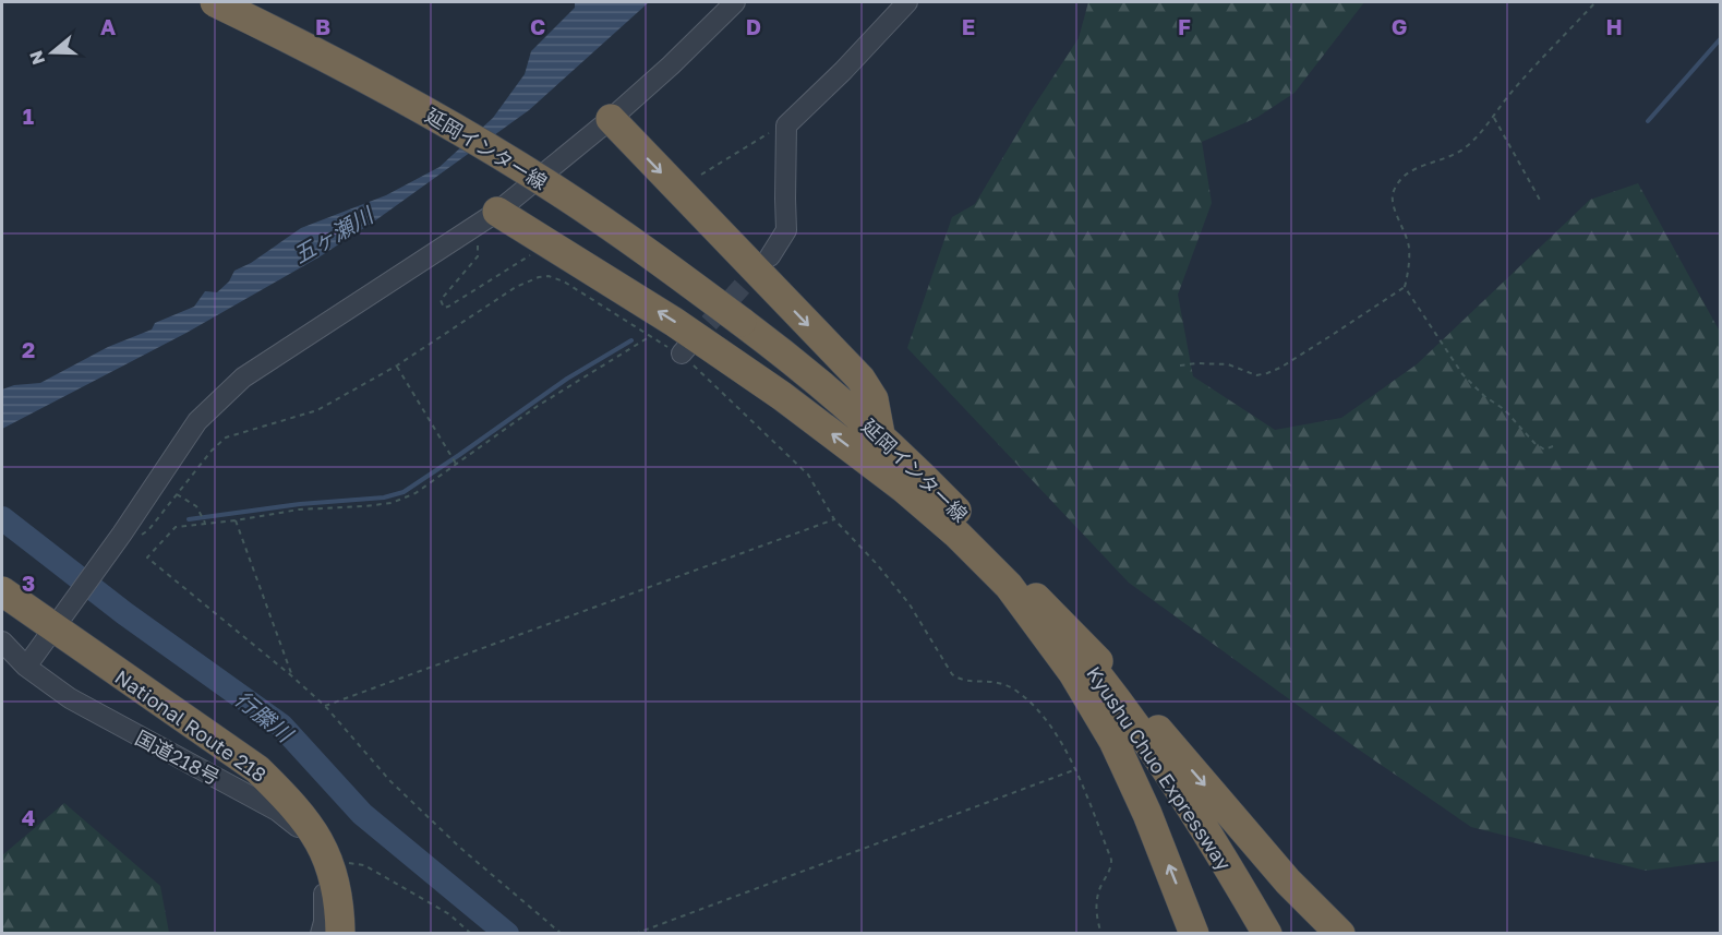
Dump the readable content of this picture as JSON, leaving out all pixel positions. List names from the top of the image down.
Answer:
{
  "streets": {
    "highway": ["延岡インター線", "National Route 218", "Kyushu Chuo Expressway"],
    "street": ["国道218号"]
  },
  "crossings": [
    ["延岡インター線", "Kyushu Chuo Expressway"]
  ],
  "water": ["五ヶ瀬川", "行縢川"],
  "north": "left",
  "grid": {
    "columns": [
      "A",
      "B",
      "C",
      "D",
      "E",
      "F",
      "G",
      "H"
    ],
    "rows": [
      "1",
      "2",
      "3",
      "4"
    ]
  }
}
